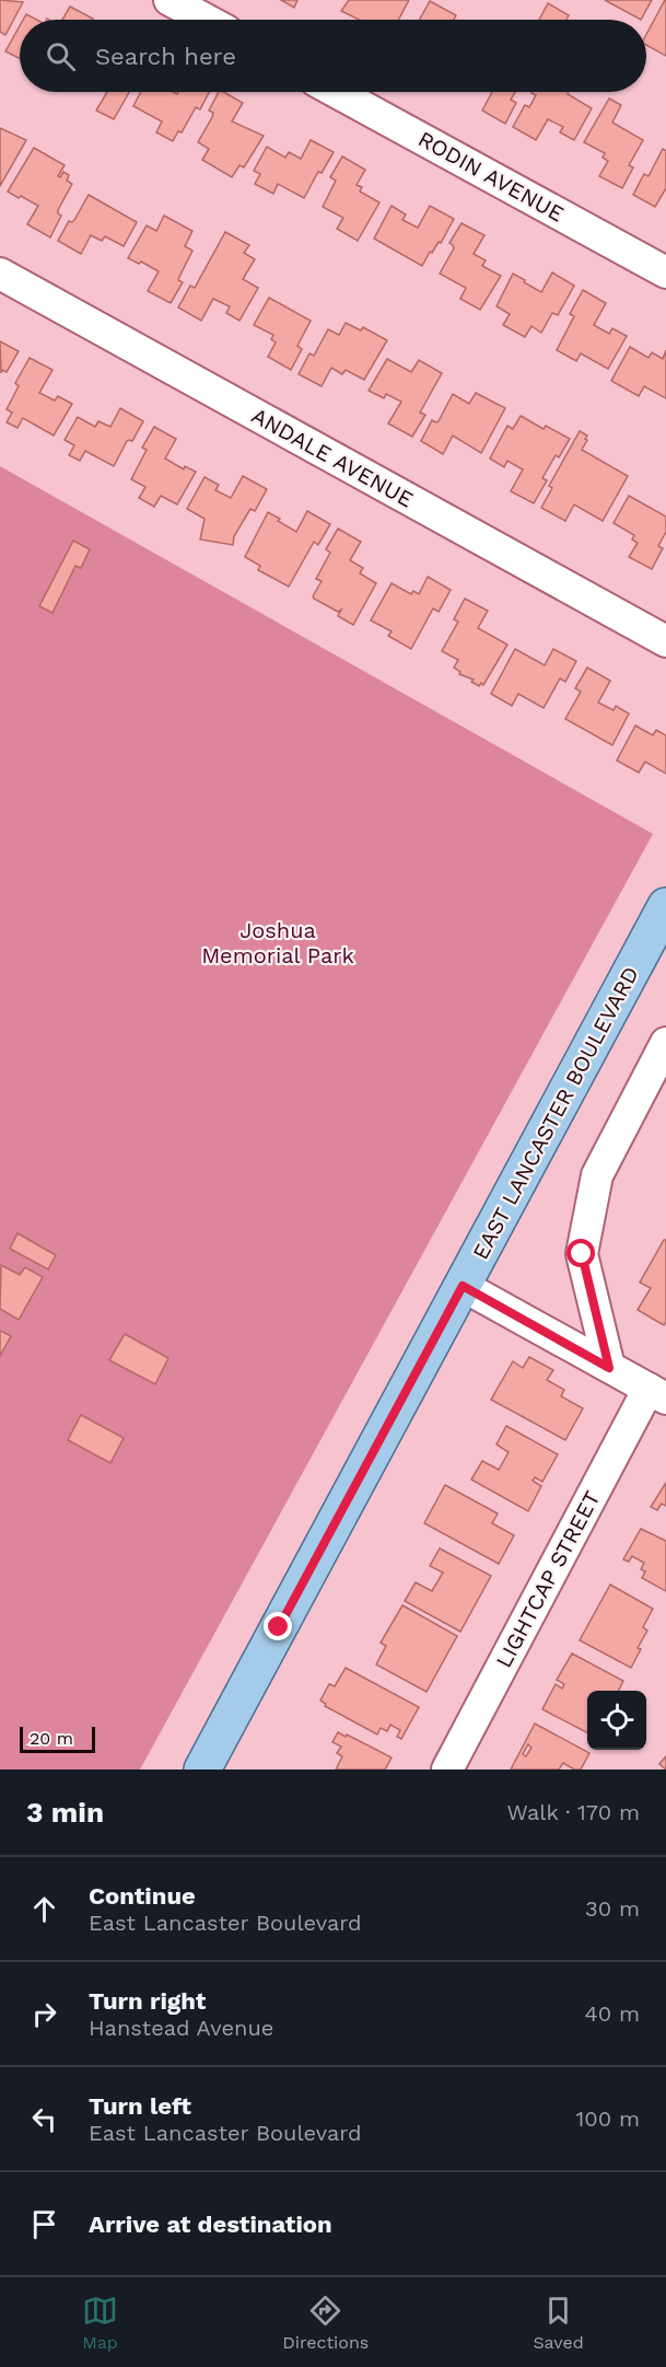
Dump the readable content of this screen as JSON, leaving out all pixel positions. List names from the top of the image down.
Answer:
{
  "streets": {
    "main road": ["EAST LANCASTER BOULEVARD"],
    "street": ["RODIN AVENUE", "ANDALE AVENUE", "LIGHTCAP STREET"]
  },
  "parks": ["Joshua Memorial Park"],
  "scale_bar": "20 m",
  "page": {
    "search": "Search here",
    "scale": "20 m",
    "heading": ["3 min", "Walk · 170 m"],
    "list": [
      ["Continue", "East Lancaster Boulevard", "30 m"],
      ["Turn right", "Hanstead Avenue", "40 m"],
      ["Turn left", "East Lancaster Boulevard", "100 m"],
      "Arrive at destination"
    ],
    "nav": ["Map", "Directions", "Saved"]
  }
}
